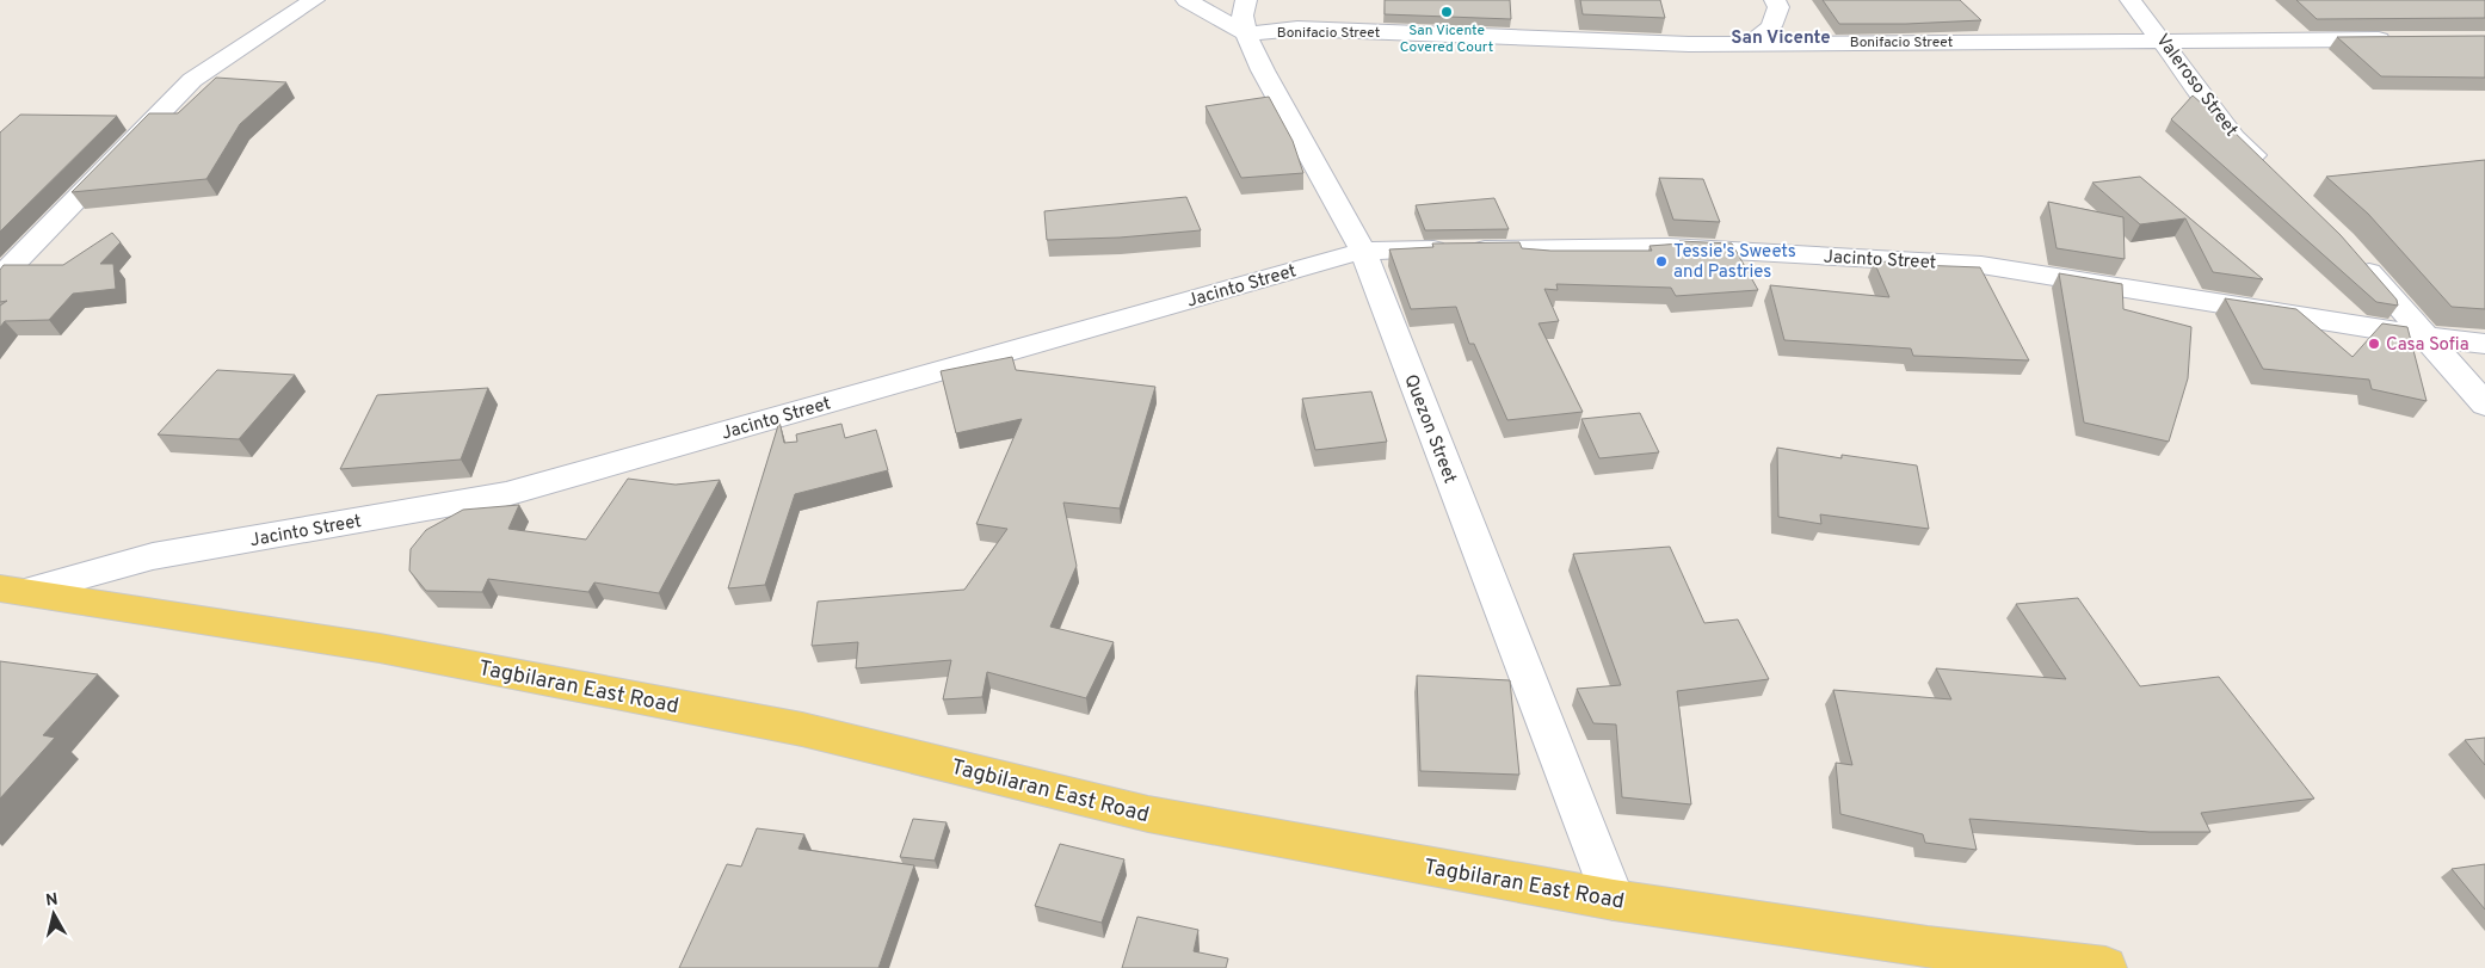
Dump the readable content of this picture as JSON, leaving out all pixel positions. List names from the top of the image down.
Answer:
{
  "streets": {
    "main road": ["Tagbilaran East Road"],
    "street": [
      "Bonifacio Street",
      "Valeroso Street",
      "Jacinto Street",
      "Quezon Street"
    ]
  },
  "crossings": [
    ["Bonifacio Street", "Valeroso Street"],
    ["Bonifacio Street", "Quezon Street"],
    ["Jacinto Street", "Quezon Street"],
    ["Jacinto Street", "Tagbilaran East Road"],
    ["Quezon Street", "Tagbilaran East Road"]
  ],
  "districts": ["San Vicente"],
  "places": ["San Vicente Covered Court", "Tessie's Sweets and Pastries", "Casa Sofia"],
  "north": "top"
}
